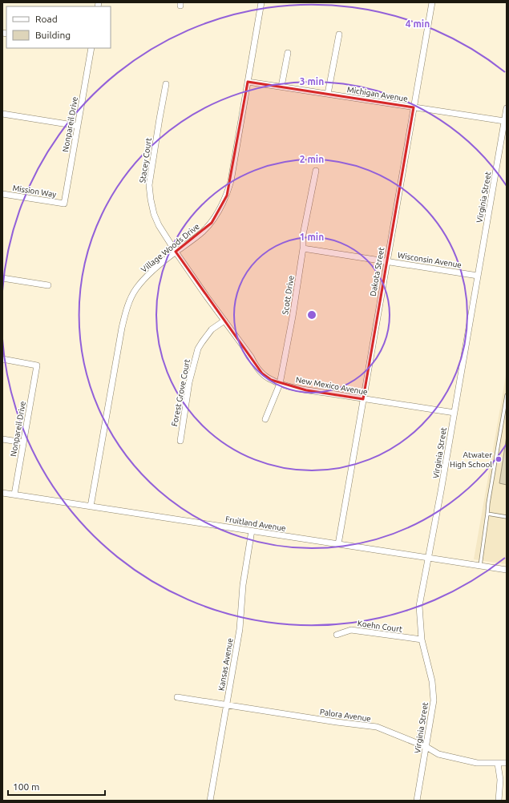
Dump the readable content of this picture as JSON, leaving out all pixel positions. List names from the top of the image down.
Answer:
{
  "streets": {
    "street": [
      "Michigan Avenue",
      "Nonpareil Drive",
      "Stacey Court",
      "Mission Way",
      "Virginia Street",
      "Village Woods Drive",
      "Wisconsin Avenue",
      "Dakota Street",
      "Scott Drive",
      "New Mexico Avenue",
      "Forest Grove Court",
      "Fruitland Avenue",
      "Koehn Court",
      "Kansas Avenue",
      "Palora Avenue"
    ]
  },
  "crossings": [
    ["Michigan Avenue", "Virginia Street"],
    ["Michigan Avenue", "Village Woods Drive"],
    ["Michigan Avenue", "Dakota Street"],
    ["Nonpareil Drive", "Mission Way"],
    ["Nonpareil Drive", "Fruitland Avenue"],
    ["Stacey Court", "Village Woods Drive"],
    ["Stacey Court", "New Mexico Avenue"],
    ["Virginia Street", "Wisconsin Avenue"],
    ["Virginia Street", "New Mexico Avenue"],
    ["Virginia Street", "Fruitland Avenue"],
    ["Virginia Street", "Koehn Court"],
    ["Virginia Street", "Palora Avenue"],
    ["Village Woods Drive", "New Mexico Avenue"],
    ["Village Woods Drive", "Fruitland Avenue"],
    ["Wisconsin Avenue", "Dakota Street"],
    ["Wisconsin Avenue", "Scott Drive"],
    ["Dakota Street", "New Mexico Avenue"],
    ["Dakota Street", "Fruitland Avenue"],
    ["Scott Drive", "New Mexico Avenue"],
    ["New Mexico Avenue", "Forest Grove Court"],
    ["Fruitland Avenue", "Kansas Avenue"],
    ["Kansas Avenue", "Palora Avenue"]
  ],
  "places": ["Atwater High School"],
  "legend": ["Road", "Building"],
  "scale_bar": "100 m",
  "rings": [
    "4 min",
    "3 min",
    "2 min",
    "1 min"
  ]
}
